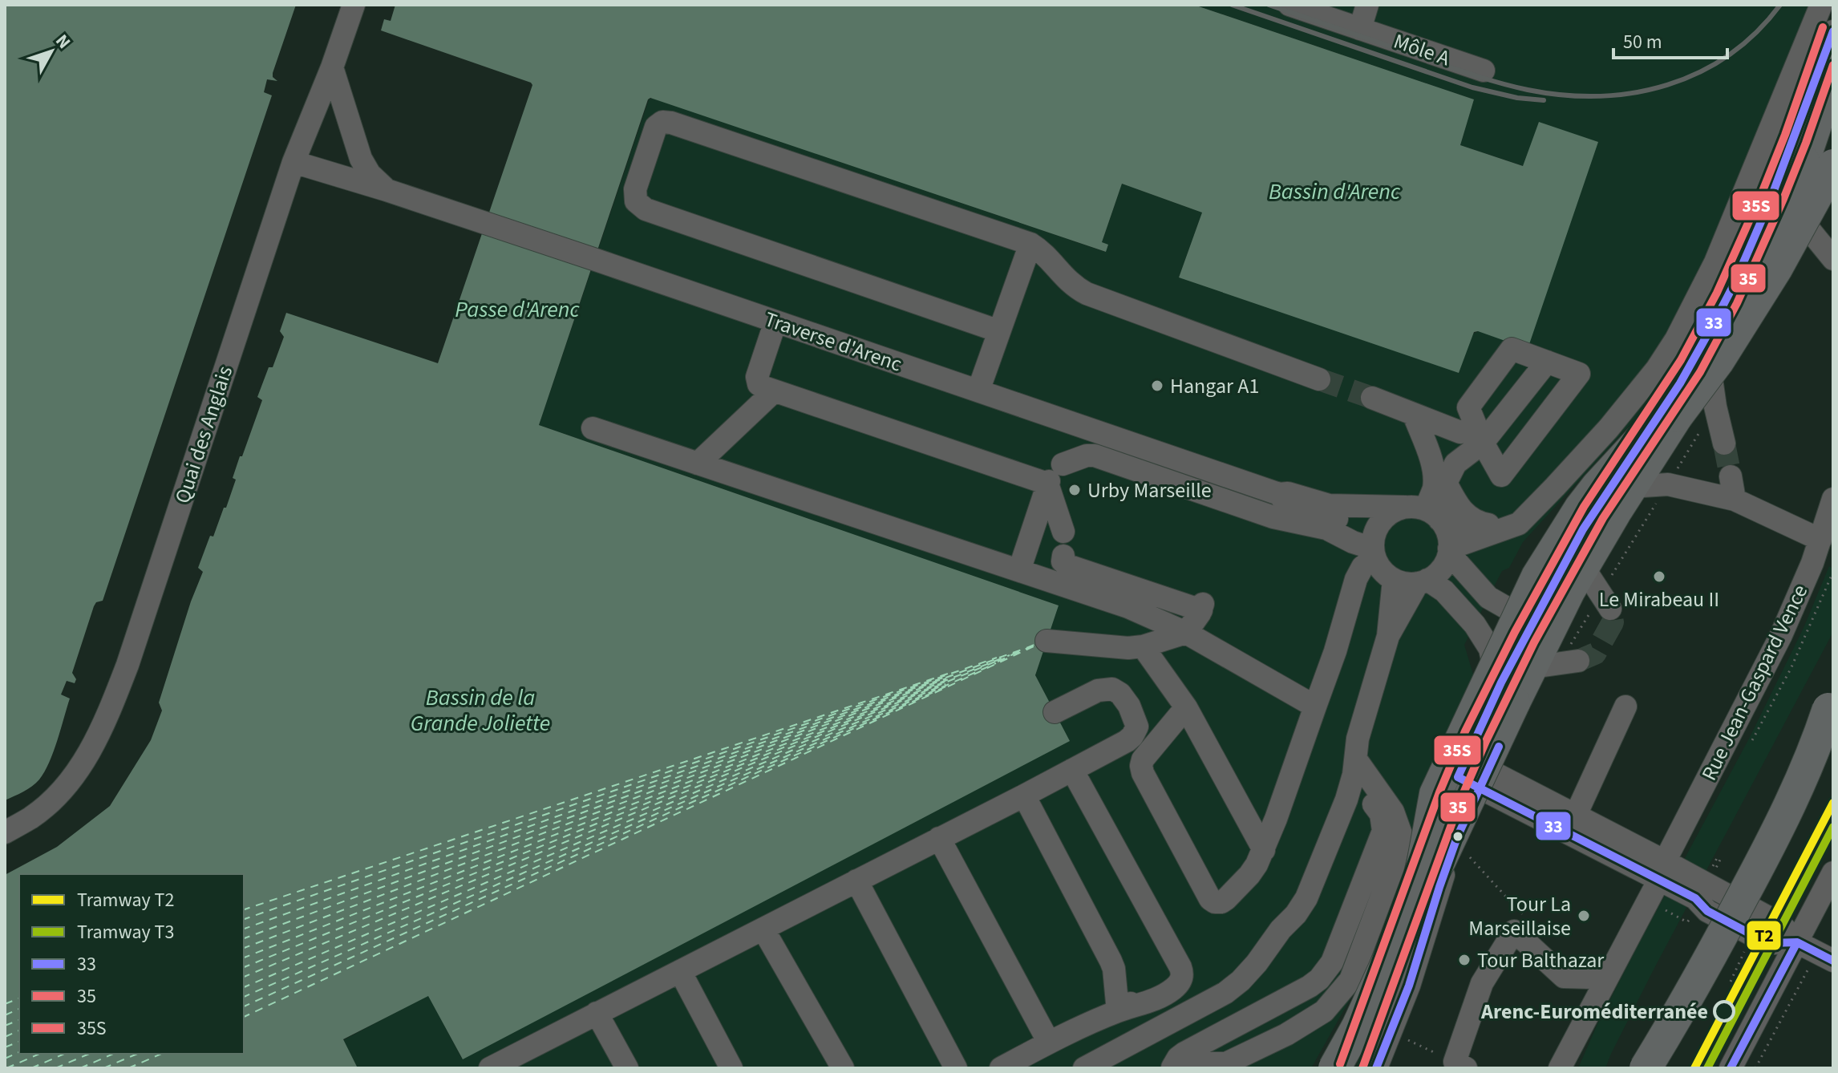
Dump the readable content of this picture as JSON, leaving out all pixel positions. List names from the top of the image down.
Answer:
{
  "streets": {
    "street": [
      "Môle A",
      "Traverse d'Arenc",
      "Quai des Anglais",
      "Rue Jean-Gaspard Vence"
    ]
  },
  "crossings": [
    ["Traverse d'Arenc", "Quai des Anglais"]
  ],
  "water": ["Bassin d'Arenc", "Passe d'Arenc", "Bassin de la Grande Joliette"],
  "places": [
    "Hangar A1",
    "Urby Marseille",
    "Le Mirabeau II",
    "Tour La Marseillaise",
    "Tour Balthazar",
    "Arenc-Euroméditerranée"
  ],
  "lines": [
    "transit line 35S",
    "transit line 33",
    "transit line 35",
    "tram line T2",
    "tram line T3"
  ],
  "legend": [
    "Tramway T2",
    "Tramway T3",
    "33",
    "35",
    "35S"
  ],
  "scale_bar": "50 m",
  "north": "top right"
}
